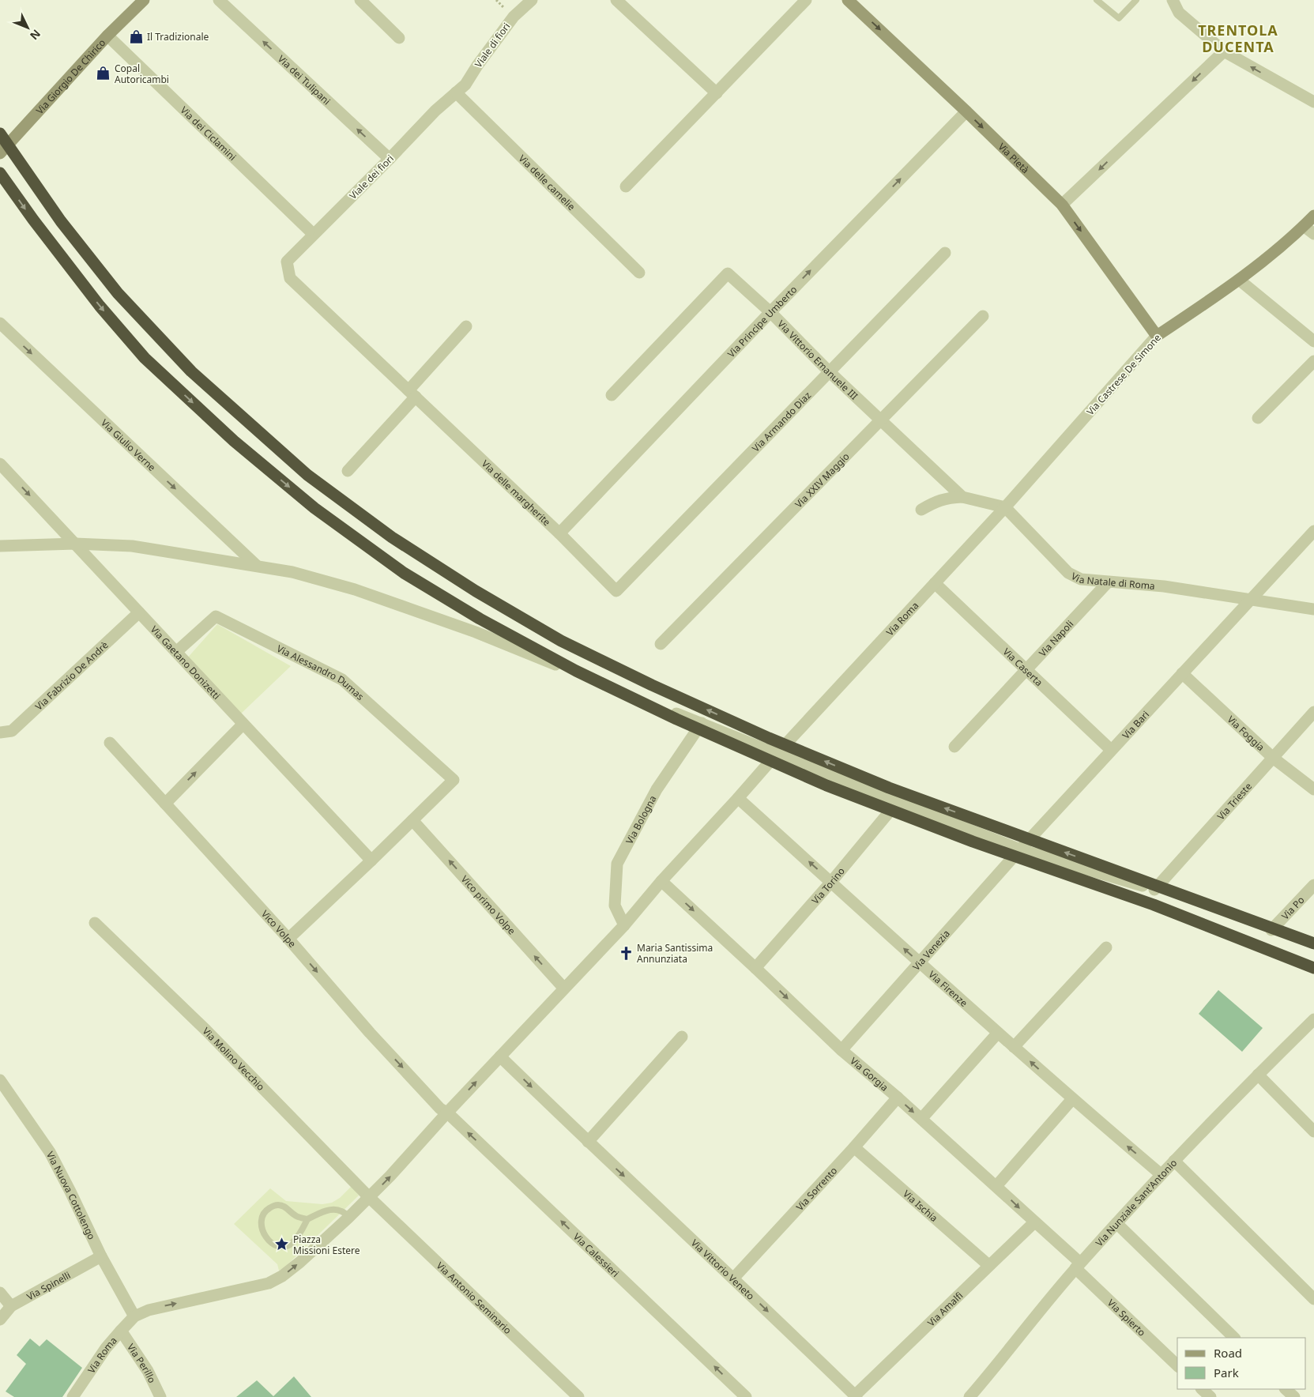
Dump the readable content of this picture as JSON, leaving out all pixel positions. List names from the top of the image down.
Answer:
{
  "streets": {
    "street": [
      "Viale di fiori",
      "Via Giorgio De Chirico",
      "Via dei Tulipani",
      "Via dei Ciclamini",
      "Via Pietà",
      "Viale dei fiori",
      "Via delle camelie",
      "Via Principe Umberto",
      "Via Vittorio Emanuele III",
      "Via Castrese De Simone",
      "Via Armando Diaz",
      "Via Giulio Verne",
      "Via XXIV Maggio",
      "Via delle margherite",
      "Via Natale di Roma",
      "Via Roma",
      "Via Napoli",
      "Via Gaetano Donizetti",
      "Via Caserta",
      "Via Alessandro Dumas",
      "Via Fabrizio De Andrè",
      "Via Bari",
      "Via Foggia",
      "Via Trieste",
      "Via Bologna",
      "Via Torino",
      "Vico primo Volpe",
      "Via Po",
      "Vico Volpe",
      "Via Venezia",
      "Via Firenze",
      "Via Molino Vecchio",
      "Via Gorgia",
      "Via Sorrento",
      "Via Nuova Cottolengo",
      "Via Nunziale Sant'Antonio",
      "Via Ischia",
      "Via Calessieri",
      "Via Vittorio Veneto",
      "Via Spinelli",
      "Via Antonio Seminario",
      "Via Amalfi",
      "Via Spierto",
      "Via Perillo"
    ]
  },
  "crossings": [
    ["Viale di fiori", "Viale dei fiori"],
    ["Viale di fiori", "Via delle camelie"],
    ["Via Giorgio De Chirico", "Via dei Ciclamini"],
    ["Via dei Tulipani", "Viale dei fiori"],
    ["Via Pietà", "Via Principe Umberto"],
    ["Via Pietà", "Via Castrese De Simone"],
    ["Viale dei fiori", "Via delle camelie"],
    ["Viale dei fiori", "Via delle margherite"],
    ["Via Principe Umberto", "Via Vittorio Emanuele III"],
    ["Via Principe Umberto", "Via delle margherite"],
    ["Via Vittorio Emanuele III", "Via Armando Diaz"],
    ["Via Vittorio Emanuele III", "Via XXIV Maggio"],
    ["Via Castrese De Simone", "Via Natale di Roma"],
    ["Via Castrese De Simone", "Via Roma"],
    ["Via Armando Diaz", "Via delle margherite"],
    ["Via Natale di Roma", "Via Roma"],
    ["Via Natale di Roma", "Via Napoli"],
    ["Via Natale di Roma", "Via Bari"],
    ["Via Roma", "Via Caserta"],
    ["Via Roma", "Via Bologna"],
    ["Via Roma", "Vico primo Volpe"],
    ["Via Roma", "Vico Volpe"],
    ["Via Roma", "Via Firenze"],
    ["Via Roma", "Via Molino Vecchio"],
    ["Via Roma", "Via Gorgia"],
    ["Via Roma", "Via Nuova Cottolengo"],
    ["Via Roma", "Via Calessieri"],
    ["Via Roma", "Via Vittorio Veneto"],
    ["Via Roma", "Via Antonio Seminario"],
    ["Via Roma", "Via Perillo"],
    ["Via Napoli", "Via Caserta"],
    ["Via Gaetano Donizetti", "Via Alessandro Dumas"],
    ["Via Gaetano Donizetti", "Via Fabrizio De Andrè"],
    ["Via Caserta", "Via Bari"],
    ["Via Alessandro Dumas", "Vico primo Volpe"],
    ["Via Bari", "Via Foggia"],
    ["Via Bari", "Via Venezia"],
    ["Via Foggia", "Via Trieste"],
    ["Via Torino", "Via Firenze"],
    ["Via Torino", "Via Gorgia"],
    ["Vico Volpe", "Via Calessieri"],
    ["Via Venezia", "Via Firenze"],
    ["Via Venezia", "Via Gorgia"],
    ["Via Firenze", "Via Nunziale Sant'Antonio"],
    ["Via Molino Vecchio", "Via Antonio Seminario"],
    ["Via Gorgia", "Via Sorrento"],
    ["Via Gorgia", "Via Nunziale Sant'Antonio"],
    ["Via Gorgia", "Via Amalfi"],
    ["Via Gorgia", "Via Spierto"],
    ["Via Sorrento", "Via Ischia"],
    ["Via Sorrento", "Via Vittorio Veneto"],
    ["Via Nuova Cottolengo", "Via Spinelli"],
    ["Via Nunziale Sant'Antonio", "Via Spierto"],
    ["Via Ischia", "Via Amalfi"],
    ["Via Vittorio Veneto", "Via Amalfi"]
  ],
  "one_way": [
    "Via dei Tulipani",
    "Via Pietà",
    "Via Principe Umberto",
    "Via Giulio Verne",
    "Vico primo Volpe",
    "Vico Volpe",
    "Via Gorgia",
    "Via Calessieri",
    "Via Vittorio Veneto"
  ],
  "districts": ["TRENTOLA DUCENTA"],
  "places": {
    "shop": ["Il Tradizionale", "Copal Autoricambi"],
    "church": ["Maria Santissima Annunziata"],
    "place": ["Piazza Missioni Estere"]
  },
  "legend": ["Road", "Park"],
  "north": "bottom right"
}
